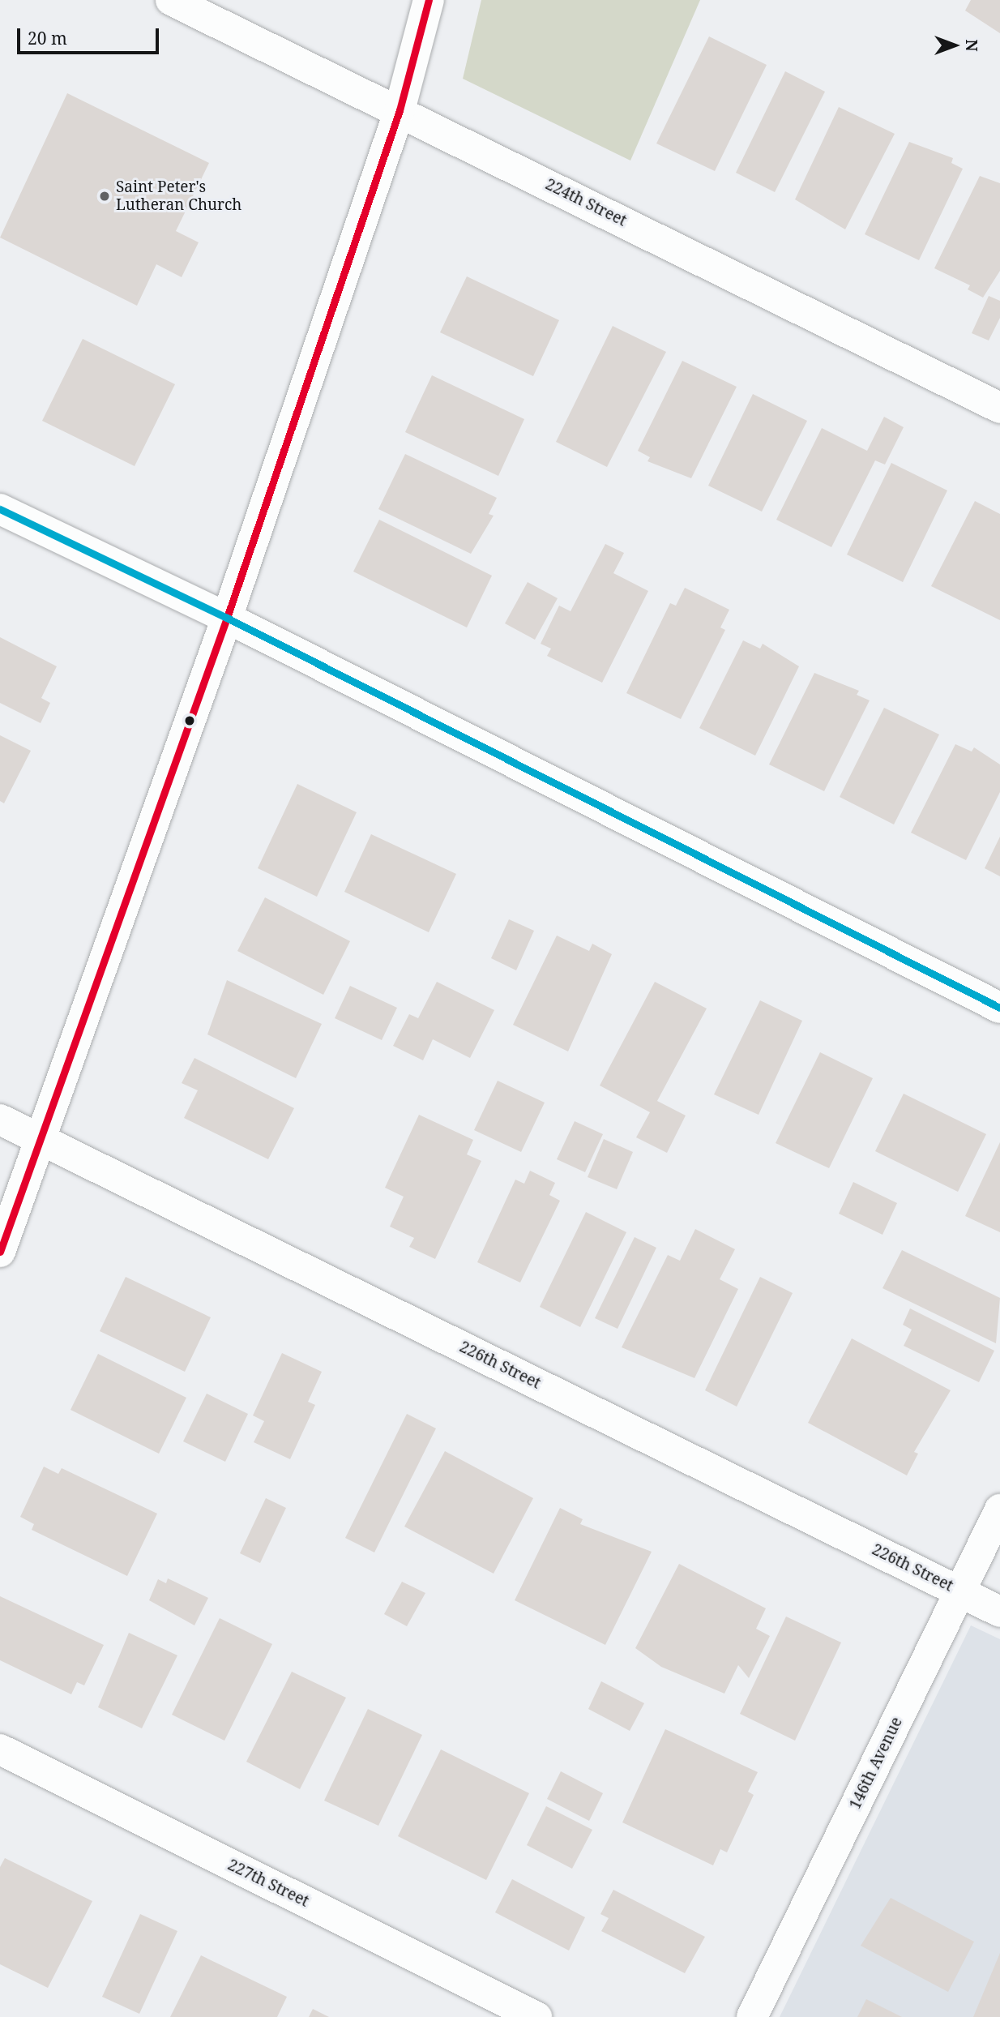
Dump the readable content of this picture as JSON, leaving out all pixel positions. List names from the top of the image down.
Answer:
{
  "streets": {
    "street": [
      "224th Street",
      "226th Street",
      "146th Avenue",
      "227th Street"
    ]
  },
  "crossings": [
    ["226th Street", "146th Avenue"]
  ],
  "places": ["Saint Peter's Lutheran Church"],
  "scale_bar": "20 m",
  "north": "right"
}
